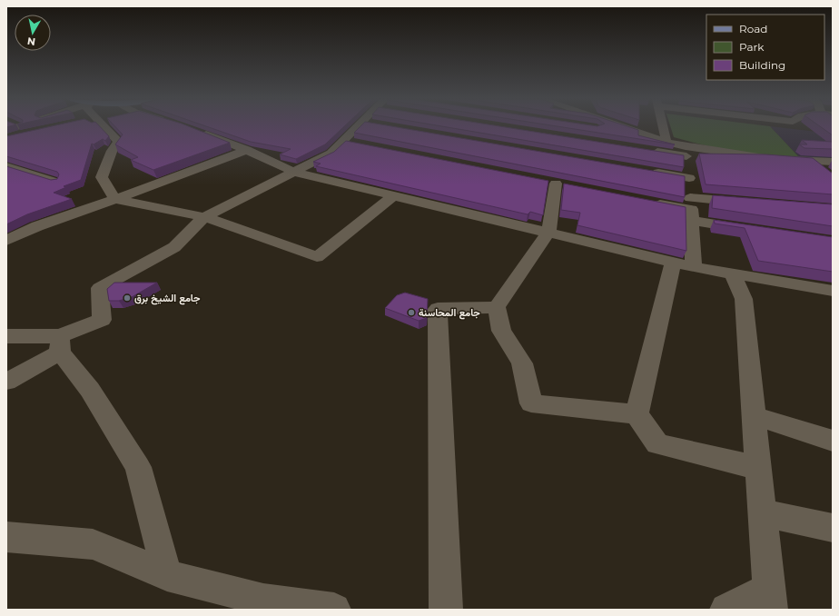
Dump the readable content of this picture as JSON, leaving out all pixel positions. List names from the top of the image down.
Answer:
{
  "places": ["جامع الشيخ برق", "جامع المحاسنة"],
  "legend": ["Road", "Park", "Building"],
  "north": "bottom"
}
